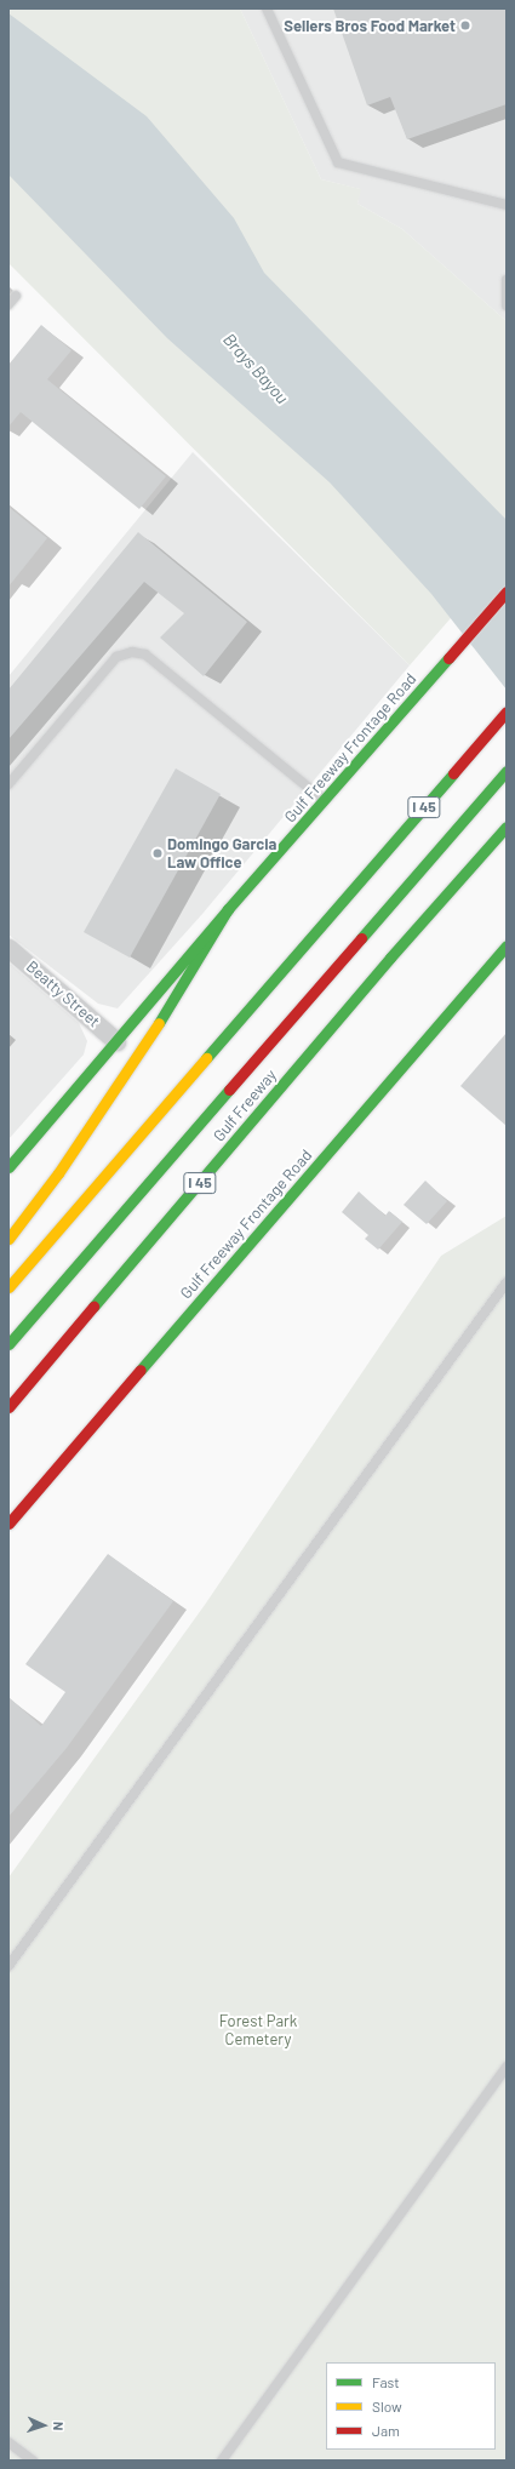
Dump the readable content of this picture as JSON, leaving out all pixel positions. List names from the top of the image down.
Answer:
{
  "streets": {
    "main road": ["Gulf Freeway Frontage Road", "I 45", "Gulf Freeway"],
    "street": ["Beatty Street"]
  },
  "crossings": [
    ["Gulf Freeway Frontage Road", "Beatty Street"]
  ],
  "water": ["Brays Bayou"],
  "parks": ["Forest Park Cemetery"],
  "places": ["Sellers Bros Food Market", "Domingo Garcia Law Office"],
  "legend": ["Fast", "Slow", "Jam"],
  "north": "right"
}
